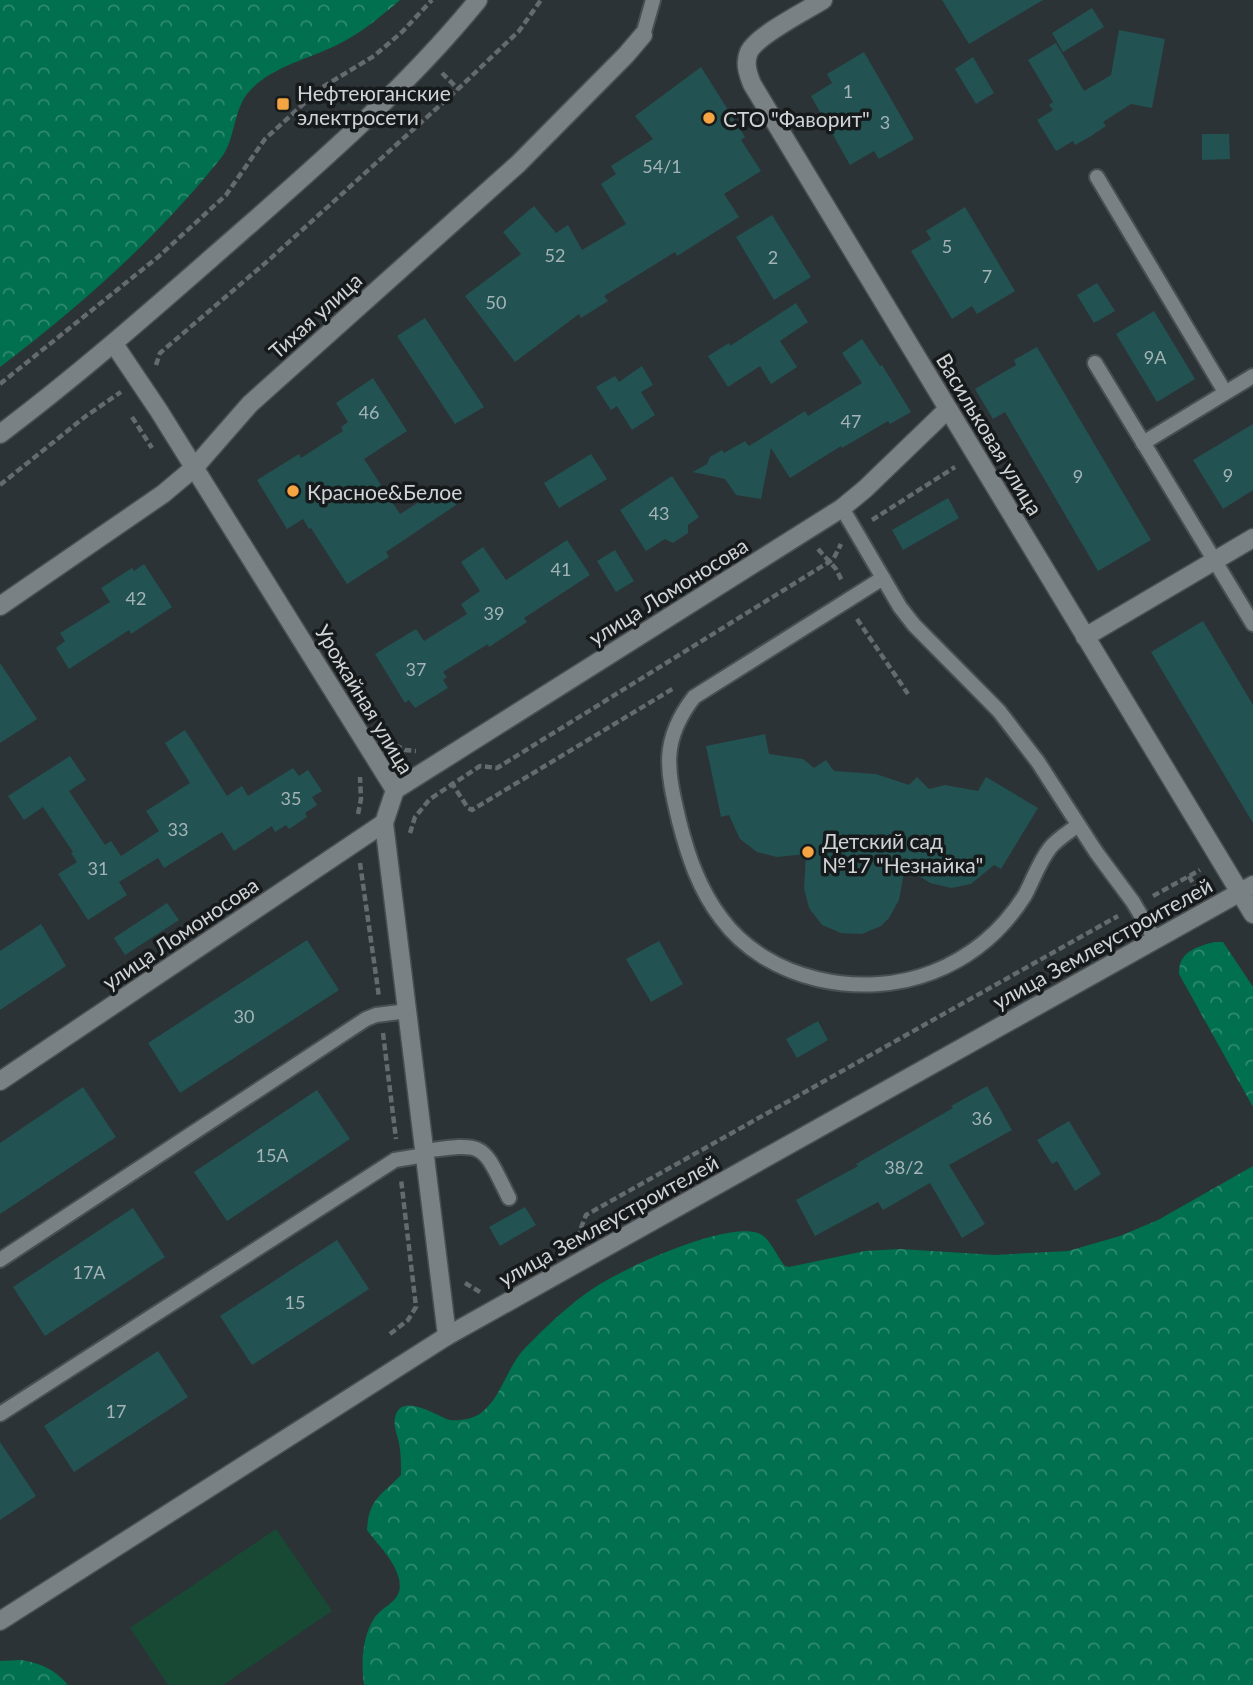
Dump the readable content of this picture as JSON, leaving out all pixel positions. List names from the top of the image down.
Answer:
{
  "streets": {
    "street": [
      "Тихая улица",
      "Васильковая улица",
      "улица Ломоносова",
      "Урожайная улица",
      "улица Землеустроителей"
    ]
  },
  "crossings": [
    ["Тихая улица", "Урожайная улица"],
    ["Васильковая улица", "улица Ломоносова"],
    ["Васильковая улица", "улица Землеустроителей"],
    ["улица Ломоносова", "Урожайная улица"],
    ["Урожайная улица", "улица Землеустроителей"]
  ],
  "places": {
    "transit": ["Нефтеюганские электросети"],
    "other": ["СТО \"Фаворит\"", "Красное&Белое", "Детский сад №17 \"Незнайка\""]
  },
  "house_numbers": [
    "1",
    "3",
    "54/1",
    "5",
    "52",
    "2",
    "7",
    "50",
    "9А",
    "46",
    "47",
    "9",
    "9",
    "43",
    "41",
    "42",
    "39",
    "37",
    "35",
    "33",
    "31",
    "30",
    "36",
    "15А",
    "38/2",
    "17А",
    "15",
    "17"
  ]
}
